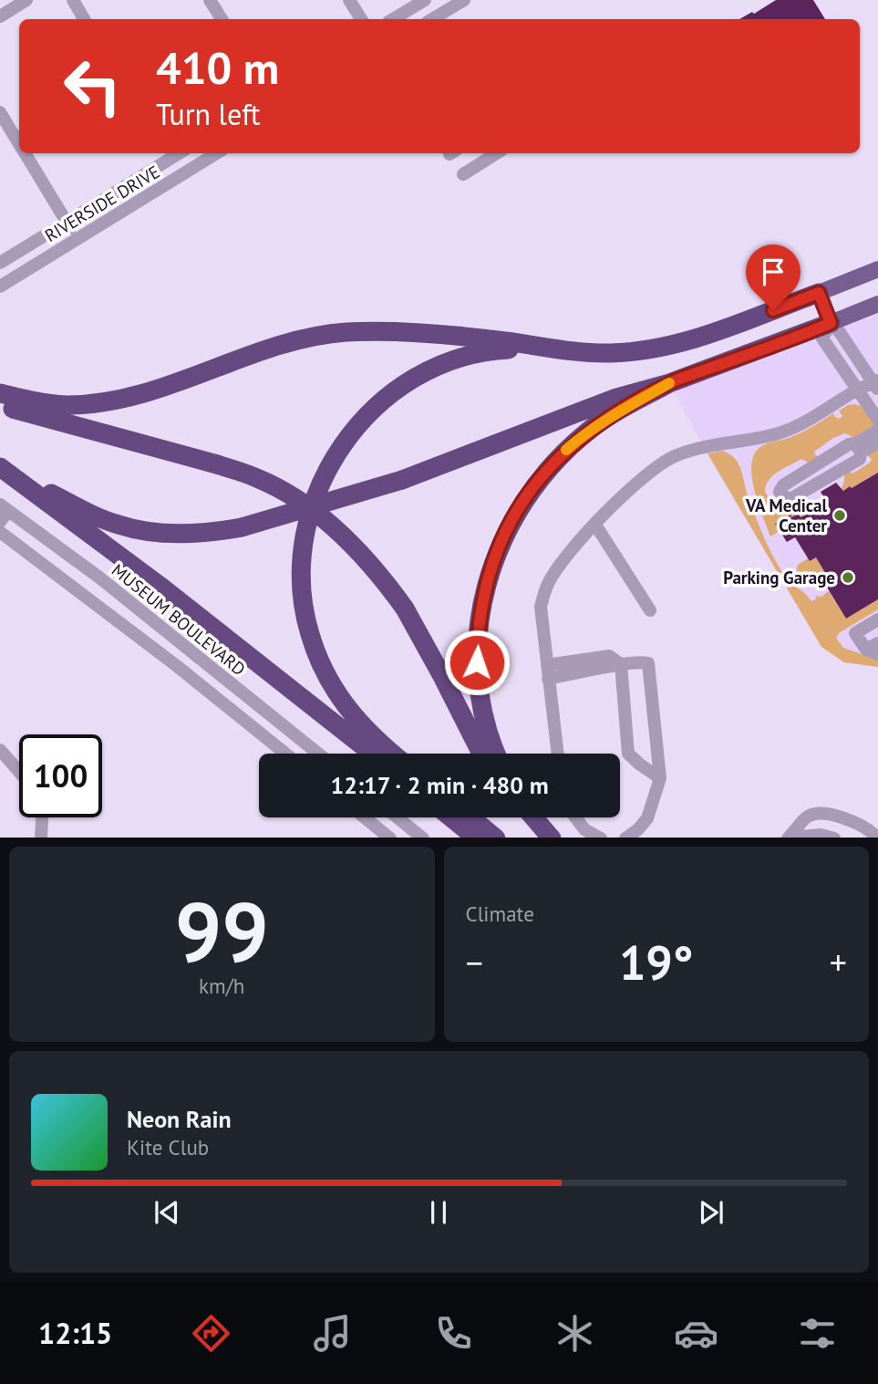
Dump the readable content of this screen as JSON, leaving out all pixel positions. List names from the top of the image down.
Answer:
{
  "streets": {
    "street": ["RIVERSIDE DRIVE", "MUSEUM BOULEVARD"]
  },
  "places": ["VA Medical Center", "Parking Garage"],
  "page": {
    "turn": ["410 m", "Turn left"],
    "limit": "100",
    "trip": "12:17 · 2 min · 480 m",
    "tile": [
      ["99", "km/h"],
      "Climate"
    ],
    "heat": ["−", "19°", "+"],
    "song": ["Neon Rain", "Kite Club"],
    "tabs": "12:15"
  }
}
